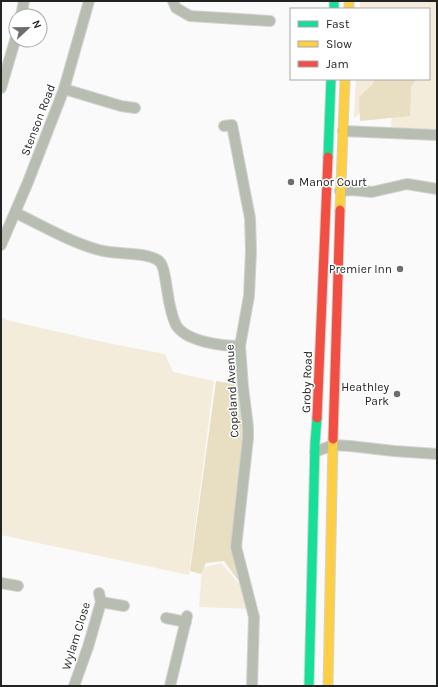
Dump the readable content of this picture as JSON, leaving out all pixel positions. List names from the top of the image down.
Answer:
{
  "streets": {
    "main road": ["Groby Road"],
    "street": ["Stenson Road", "Copeland Avenue", "Wylam Close"]
  },
  "places": ["Manor Court", "Premier Inn", "Heathley Park"],
  "legend": ["Fast", "Slow", "Jam"],
  "north": "right"
}
